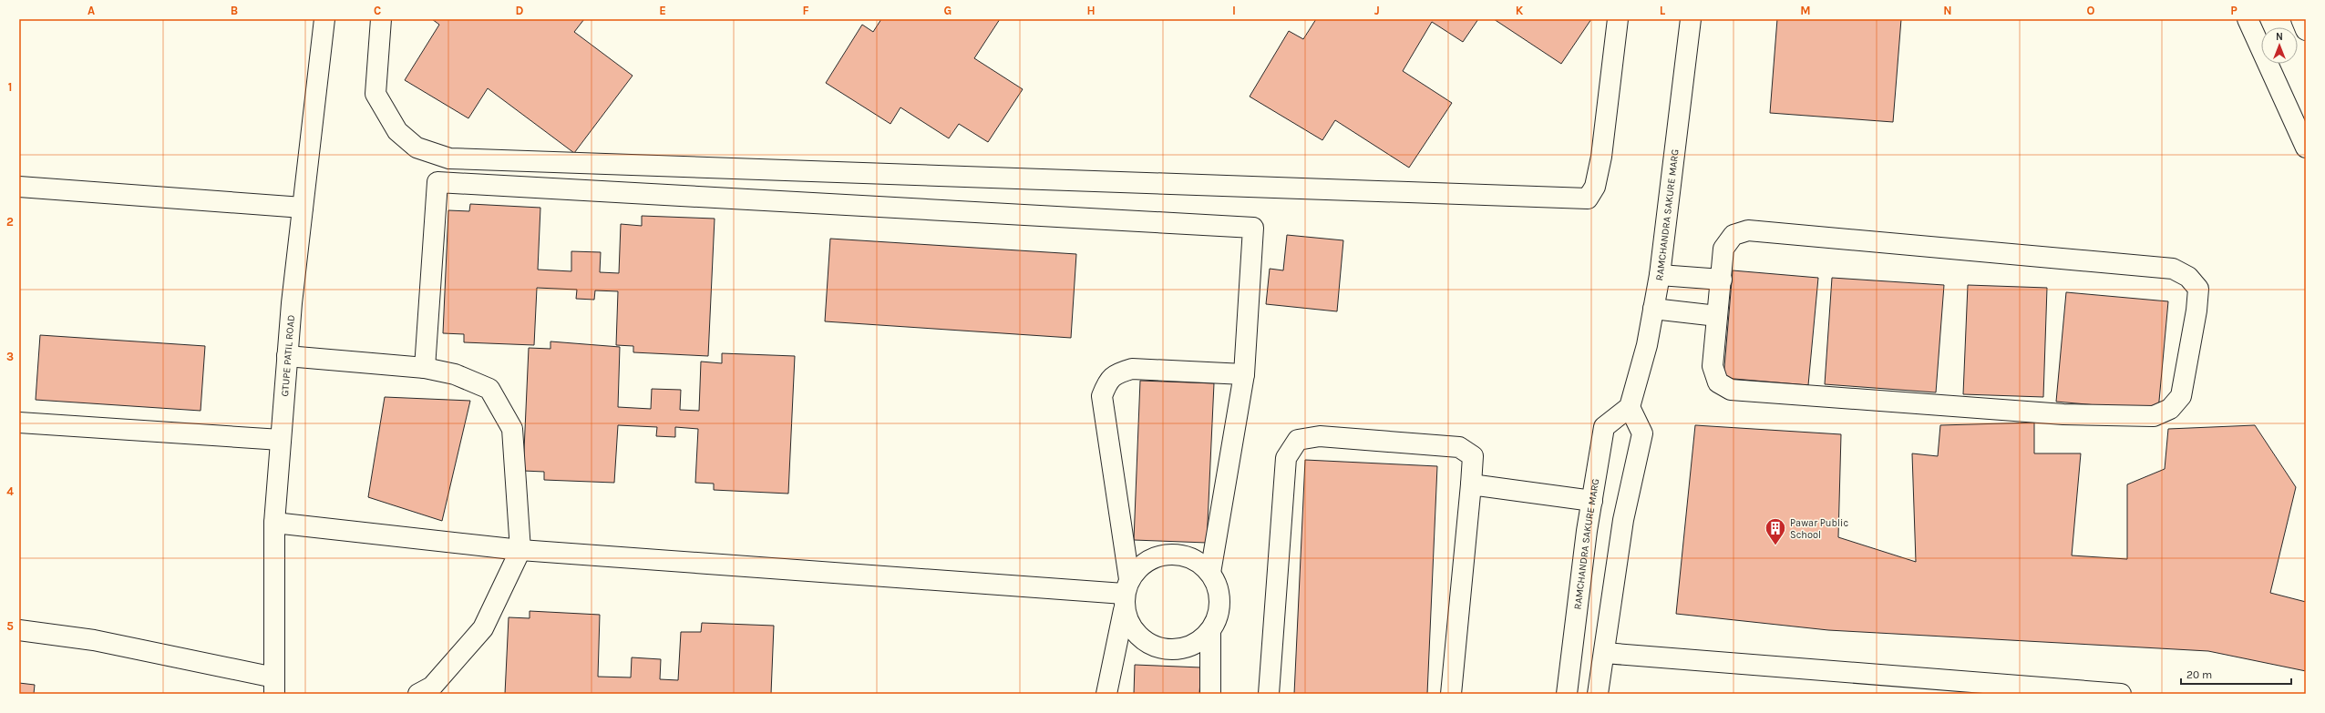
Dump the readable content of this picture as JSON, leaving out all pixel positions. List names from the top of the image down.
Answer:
{
  "streets": {
    "street": ["RAMCHANDRA SAKURE MARG", "GTUPE PATIL ROAD"]
  },
  "places": {
    "building": ["Pawar Public School"]
  },
  "scale_bar": "20 m",
  "north": "top",
  "grid": {
    "columns": [
      "A",
      "B",
      "C",
      "D",
      "E",
      "F",
      "G",
      "H",
      "I",
      "J",
      "K",
      "L",
      "M",
      "N",
      "O",
      "P"
    ],
    "rows": [
      "1",
      "2",
      "3",
      "4",
      "5"
    ]
  }
}
